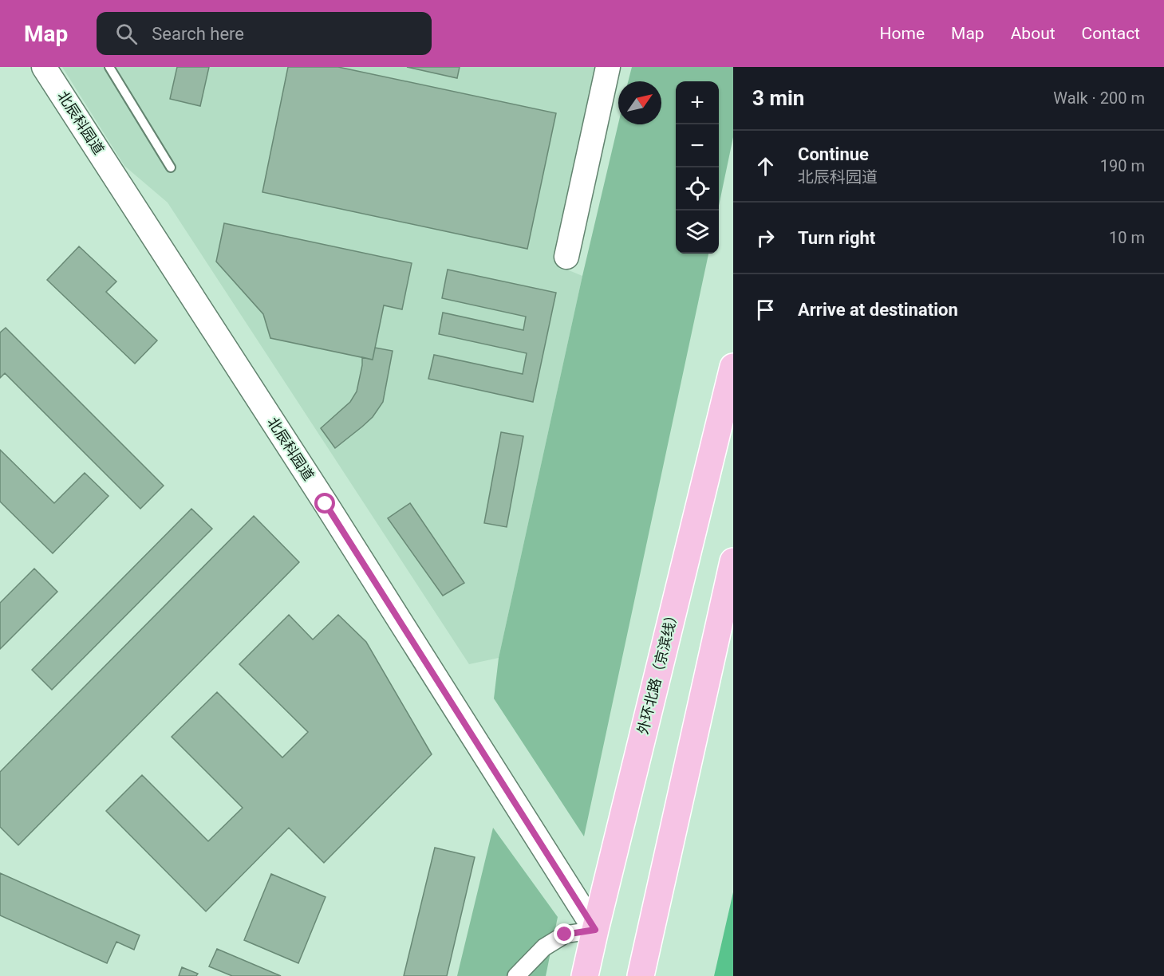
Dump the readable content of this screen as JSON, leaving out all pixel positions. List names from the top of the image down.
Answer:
{
  "streets": {
    "highway": ["外环北路（京滨线）"],
    "street": ["北辰科园道"]
  },
  "crossings": [
    ["北辰科园道", "外环北路（京滨线）"]
  ],
  "north": "top right",
  "page": {
    "header": "Map",
    "search": "Search here",
    "nav": [
      "Home",
      "Map",
      "About",
      "Contact"
    ],
    "heading": ["3 min", "Walk · 200 m"],
    "map_buttons": ["+", "−"],
    "list": [
      ["Continue", "北辰科园道", "190 m"],
      ["Turn right", "10 m"],
      "Arrive at destination"
    ]
  }
}
